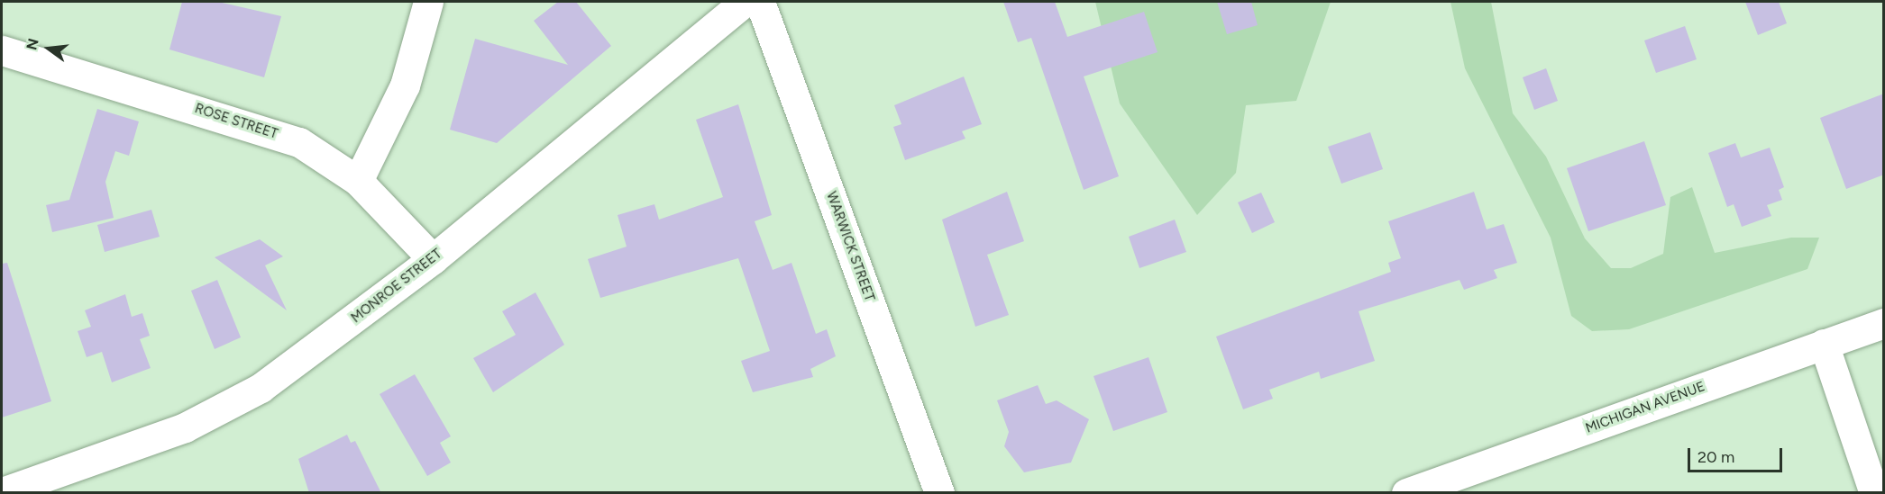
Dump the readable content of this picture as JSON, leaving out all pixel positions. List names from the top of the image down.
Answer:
{
  "streets": {
    "street": [
      "ROSE STREET",
      "WARWICK STREET",
      "MONROE STREET",
      "MICHIGAN AVENUE"
    ]
  },
  "crossings": [
    ["ROSE STREET", "MONROE STREET"]
  ],
  "scale_bar": "20 m",
  "north": "left"
}
